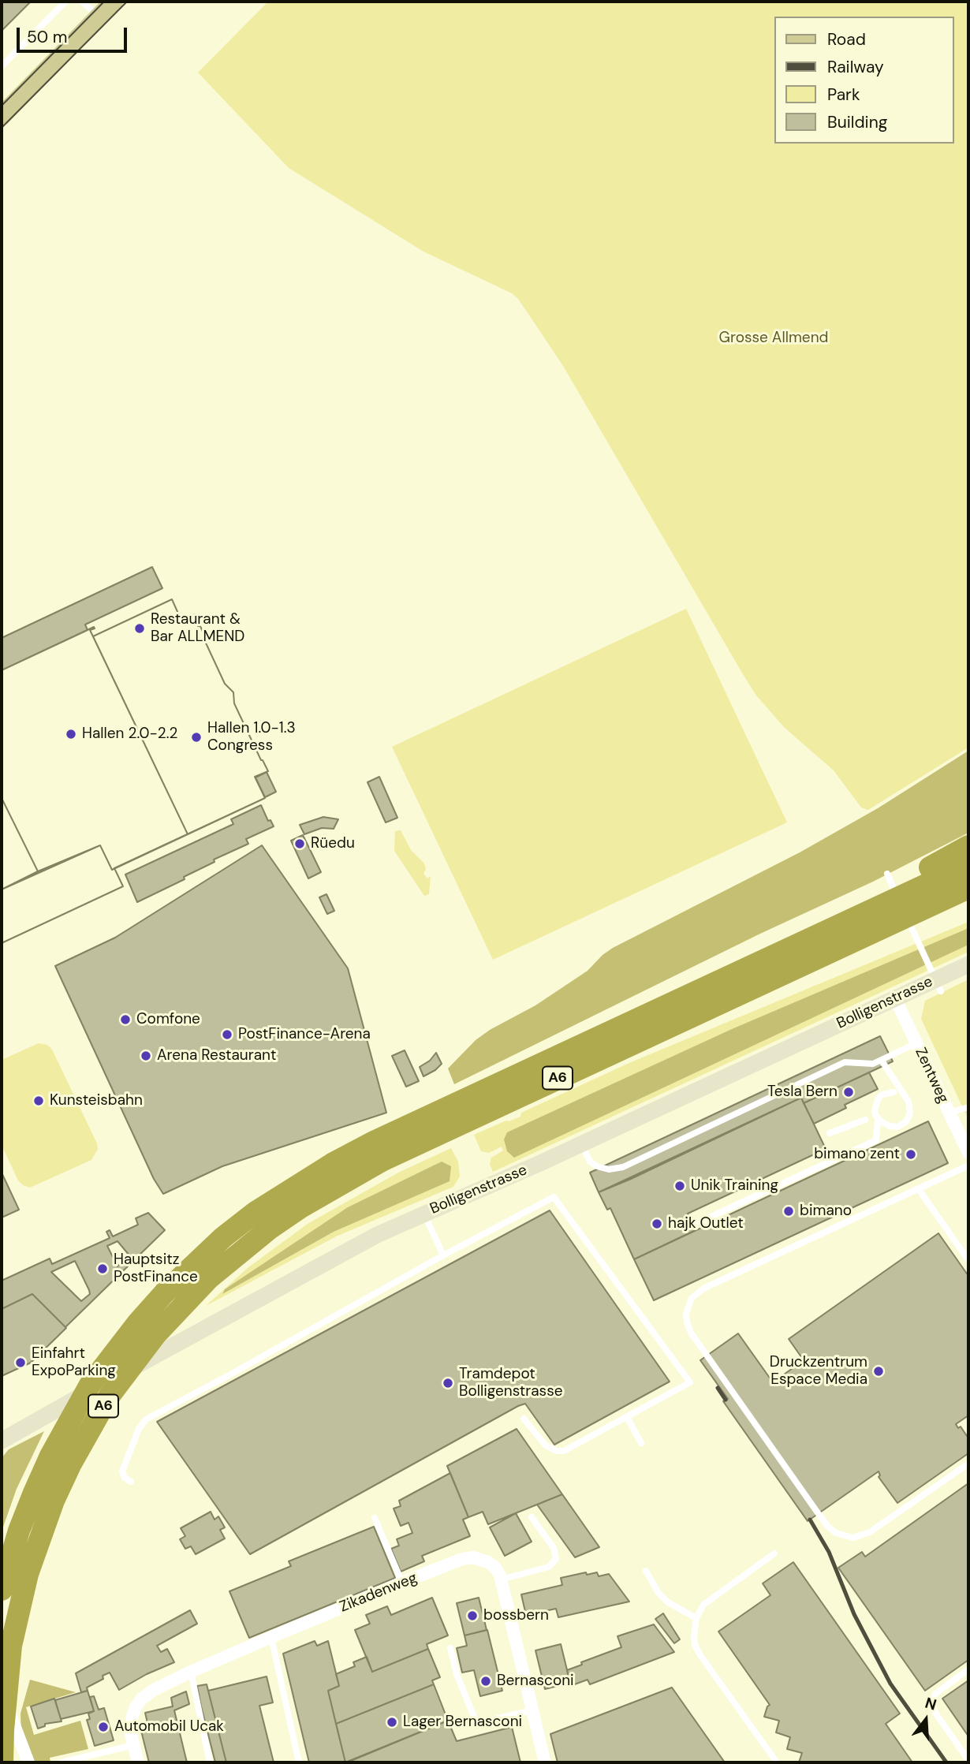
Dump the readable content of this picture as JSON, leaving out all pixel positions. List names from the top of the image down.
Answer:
{
  "streets": {
    "highway": ["A6"],
    "main road": ["Bolligenstrasse"],
    "street": ["Zentweg", "Zikadenweg"]
  },
  "crossings": [
    ["Bolligenstrasse", "Zentweg"]
  ],
  "parks": ["Grosse Allmend"],
  "places": [
    "Restaurant & Bar ALLMEND",
    "Hallen 2.0-2.2",
    "Hallen 1.0-1.3 Congress",
    "Rüedu",
    "Comfone",
    "PostFinance-Arena",
    "Arena Restaurant",
    "Tesla Bern",
    "Kunsteisbahn",
    "bimano zent",
    "Unik Training",
    "bimano",
    "hajk Outlet",
    "Hauptsitz PostFinance",
    "Einfahrt ExpoParking",
    "Druckzentrum Espace Media",
    "Tramdepot Bolligenstrasse",
    "bossbern",
    "Bernasconi",
    "Lager Bernasconi",
    "Automobil Ucak"
  ],
  "legend": [
    "Road",
    "Railway",
    "Park",
    "Building"
  ],
  "scale_bar": "50 m",
  "north": "top"
}
